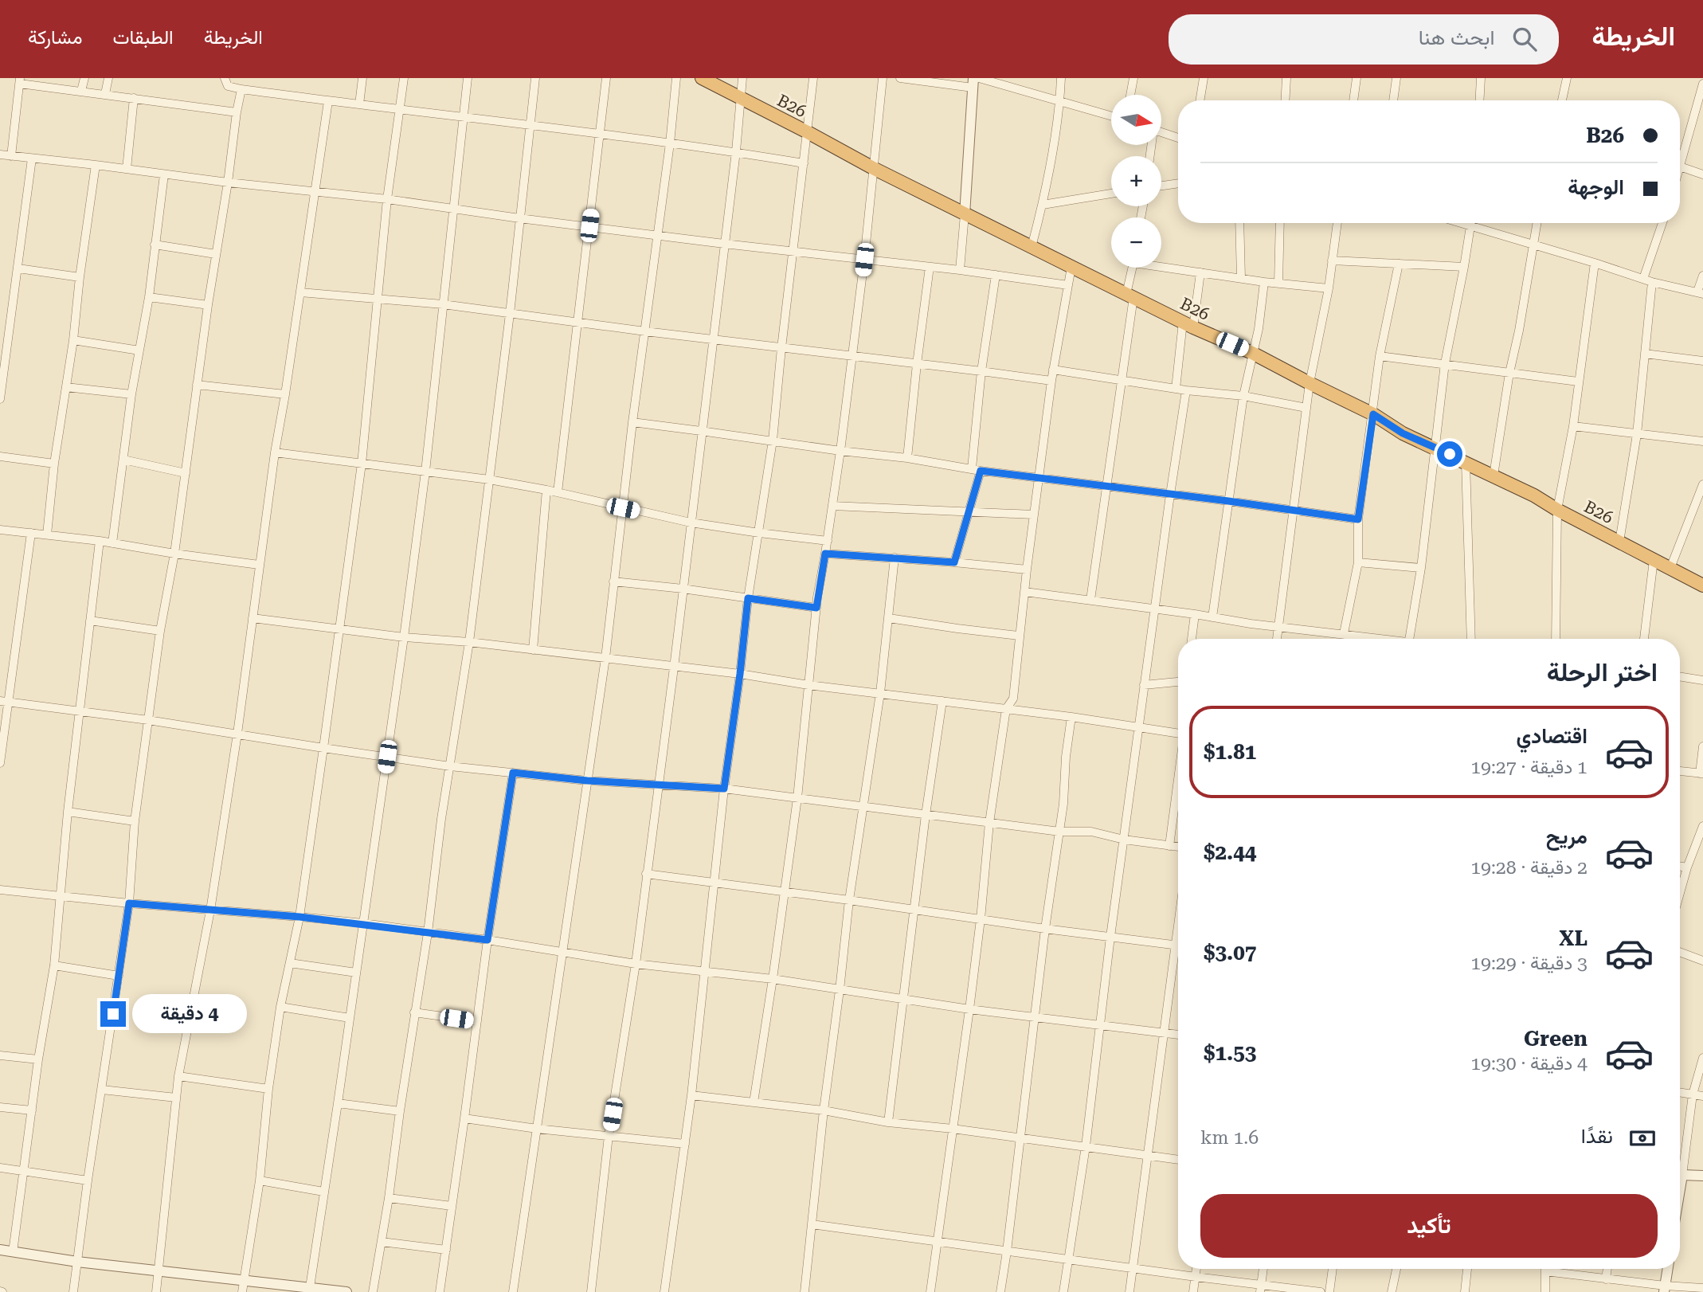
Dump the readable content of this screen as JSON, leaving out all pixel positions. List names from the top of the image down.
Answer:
{
  "streets": {
    "highway": ["B26"]
  },
  "north": "right",
  "page": {
    "header": "الخريطة",
    "search": "ابحث هنا",
    "nav": ["الخريطة", "الطبقات", "مشاركة"],
    "map_buttons": ["+", "−"],
    "banner": ["B26", "الوجهة"],
    "heading": "اختر الرحلة",
    "list": [
      {
        "name": "اقتصادي",
        "note": "1 دقيقة · 19:27",
        "value": "$1.81"
      },
      {
        "name": "مريح",
        "note": "2 دقيقة · 19:28",
        "value": "$2.44"
      },
      {
        "name": "XL",
        "note": "3 دقيقة · 19:29",
        "value": "$3.07"
      },
      {
        "name": "Green",
        "note": "4 دقيقة · 19:30",
        "value": "$1.53"
      }
    ],
    "bubble": "4 دقيقة",
    "pay": ["نقدًا", "1.6 km"],
    "buttons": "تأكيد"
  }
}
